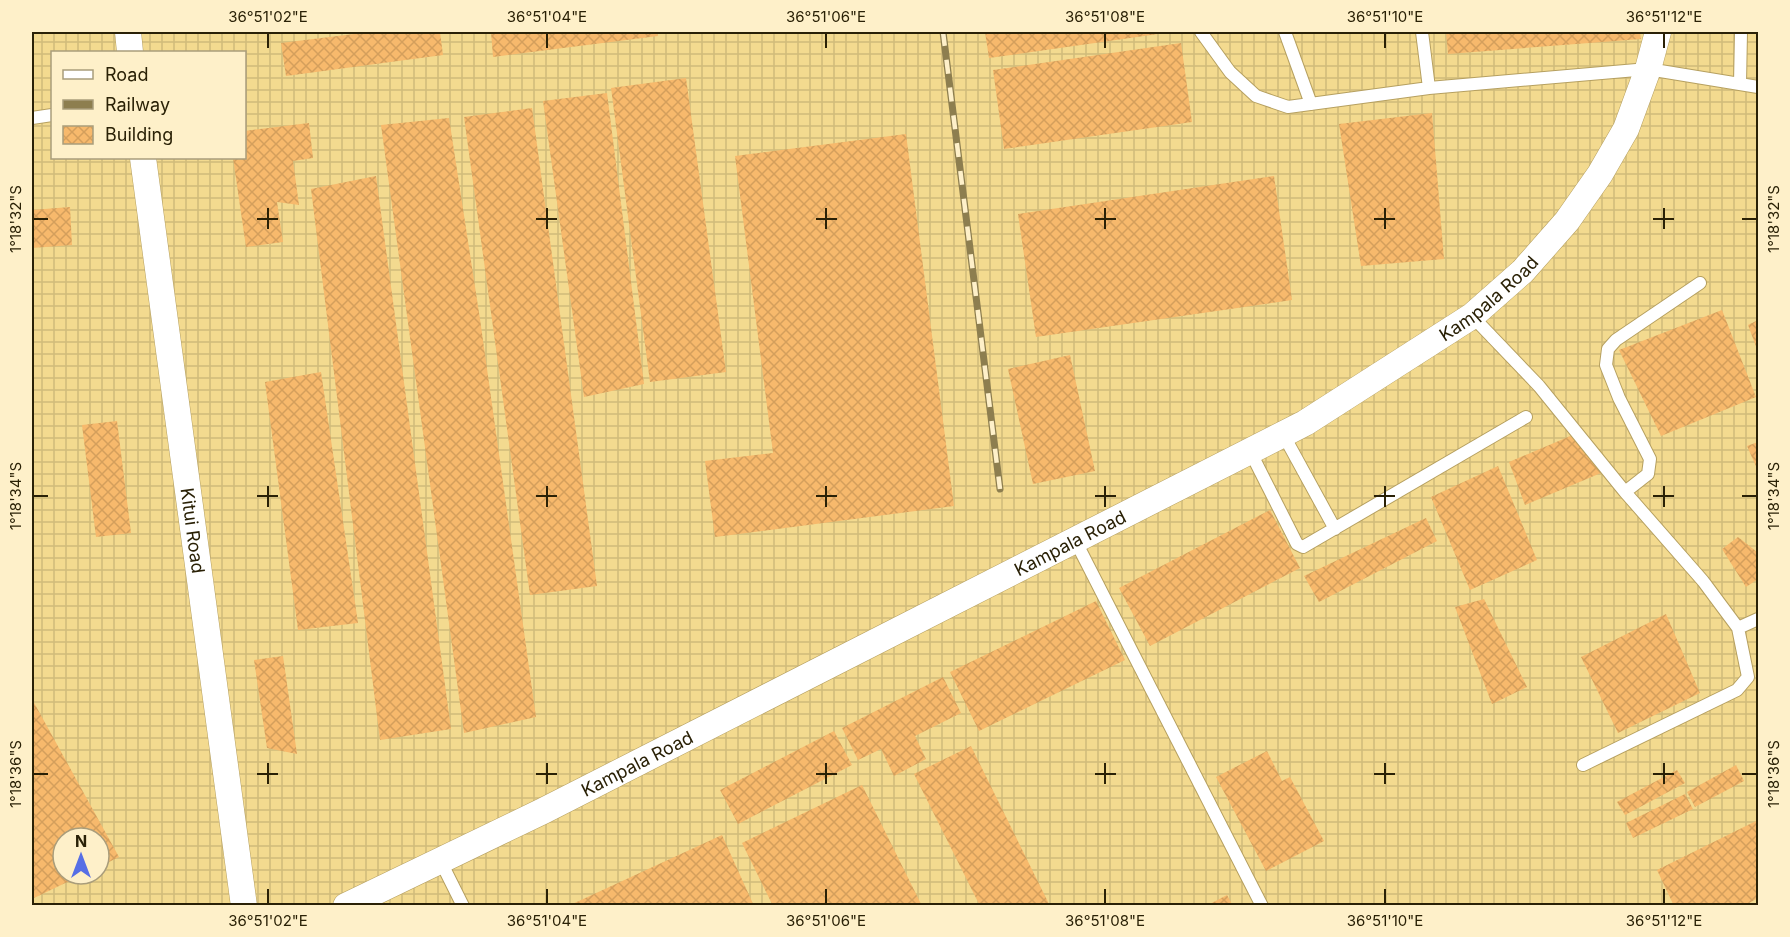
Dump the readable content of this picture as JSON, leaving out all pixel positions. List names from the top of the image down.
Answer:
{
  "streets": {
    "street": ["Kampala Road", "Kitui Road"]
  },
  "legend": ["Road", "Railway", "Building"],
  "north": "top",
  "coordinates": [
    "36°51'02\"E",
    "36°51'04\"E",
    "36°51'06\"E",
    "36°51'08\"E",
    "36°51'10\"E",
    "36°51'12\"E",
    "1°18'32\"S",
    "1°18'34\"S",
    "1°18'36\"S"
  ]
}
